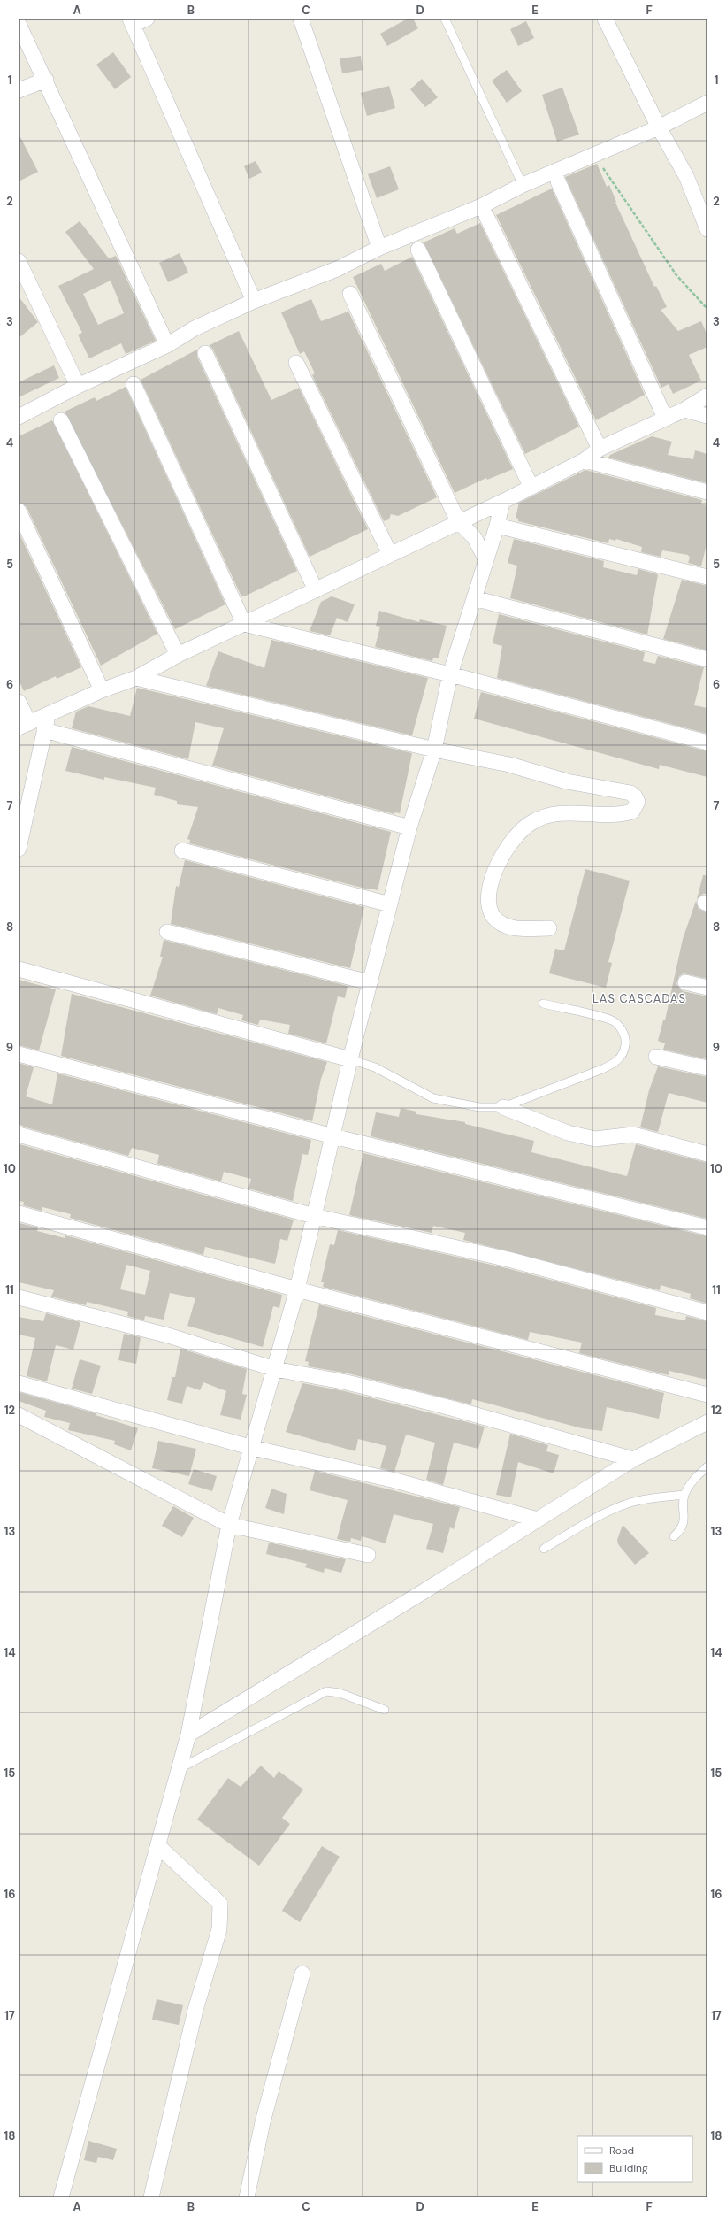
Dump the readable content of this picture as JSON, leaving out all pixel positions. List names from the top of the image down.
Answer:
{
  "districts": ["LAS CASCADAS"],
  "legend": ["Road", "Building"],
  "grid": {
    "columns": [
      "A",
      "B",
      "C",
      "D",
      "E",
      "F"
    ],
    "rows": [
      "1",
      "2",
      "3",
      "4",
      "5",
      "6",
      "7",
      "8",
      "9",
      "10",
      "11",
      "12",
      "13",
      "14",
      "15",
      "16",
      "17",
      "18"
    ]
  }
}
